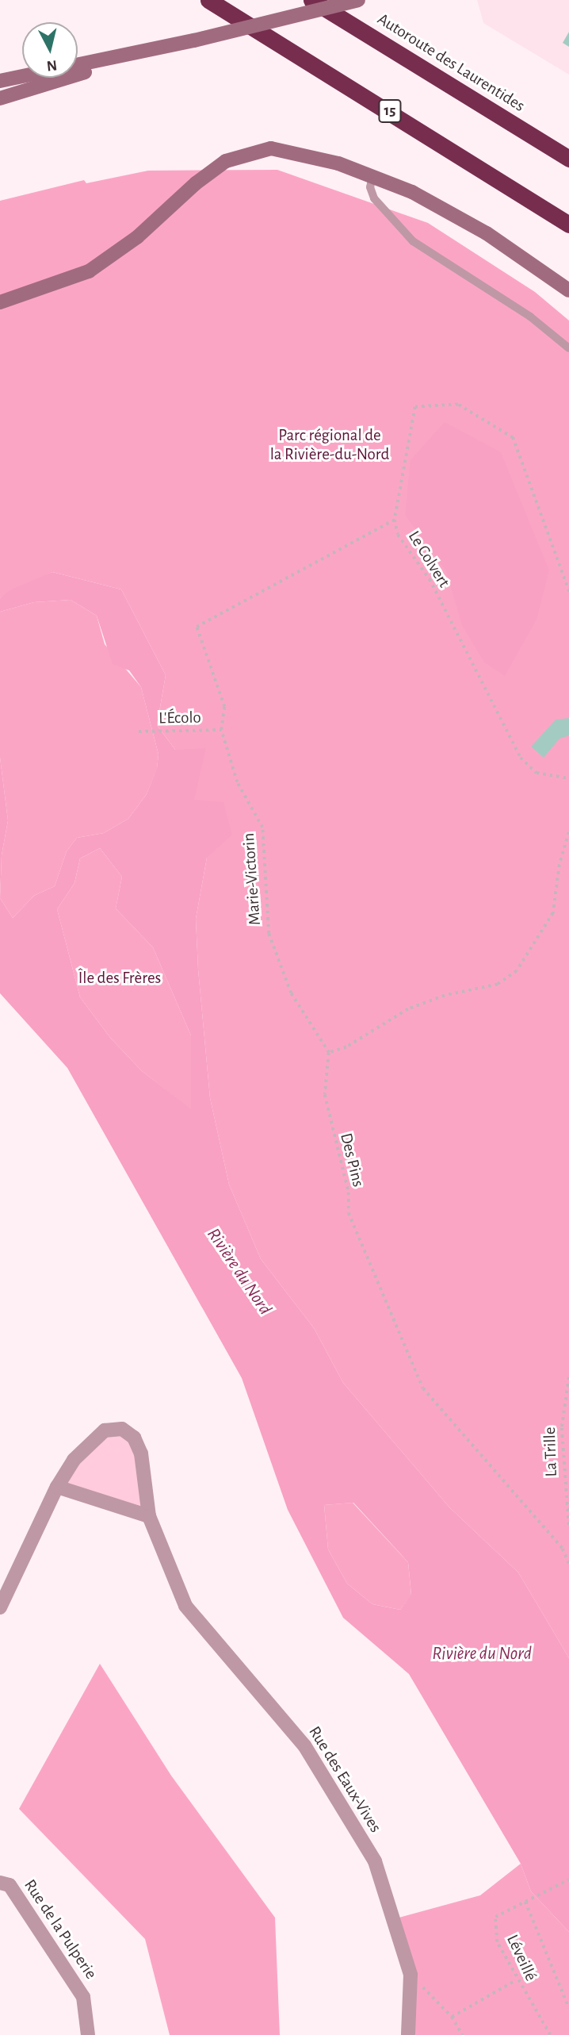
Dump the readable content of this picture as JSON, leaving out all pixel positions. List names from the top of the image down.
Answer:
{
  "streets": {
    "highway": ["Autoroute des Laurentides", "15"],
    "street": ["Rue des Eaux-Vives", "Rue de la Pulperie"],
    "path": [
      "Le Colvert",
      "L'Écolo",
      "Marie-Victorin",
      "Des Pins",
      "La Trille",
      "Léveillé"
    ]
  },
  "crossings": [
    ["Le Colvert", "Marie-Victorin"],
    ["L'Écolo", "Marie-Victorin"],
    ["Marie-Victorin", "Des Pins"]
  ],
  "water": ["Rivière du Nord"],
  "parks": ["Parc régional de la Rivière-du-Nord", "Île des Frères"],
  "north": "bottom"
}
